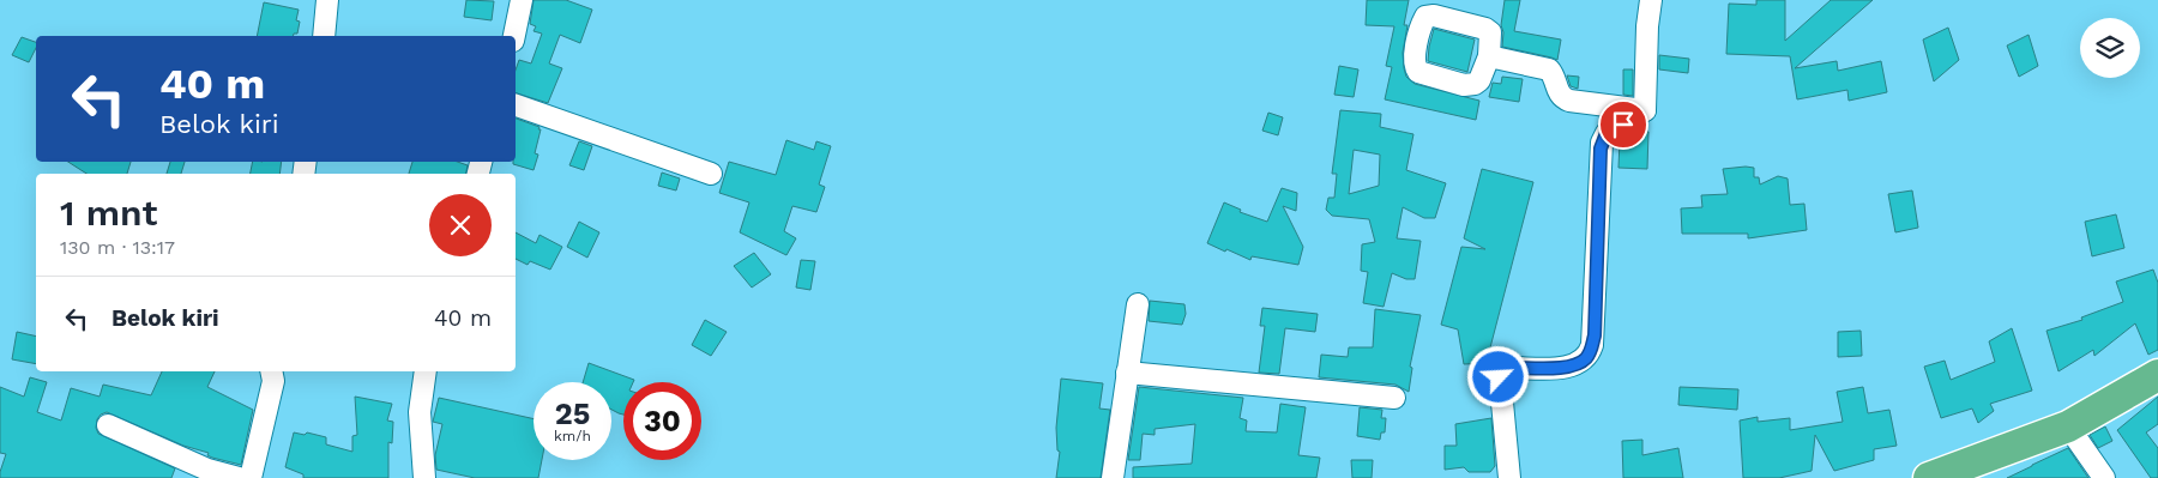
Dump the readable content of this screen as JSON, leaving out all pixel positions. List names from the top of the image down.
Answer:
{
  "page": {
    "turn": ["40 m", "Belok kiri"],
    "heading": ["1 mnt", "130 m · 13:17"],
    "list": [
      {
        "name": "Belok kiri",
        "value": "40 m"
      }
    ],
    "speed": "25 km/h",
    "limit": "30"
  }
}
